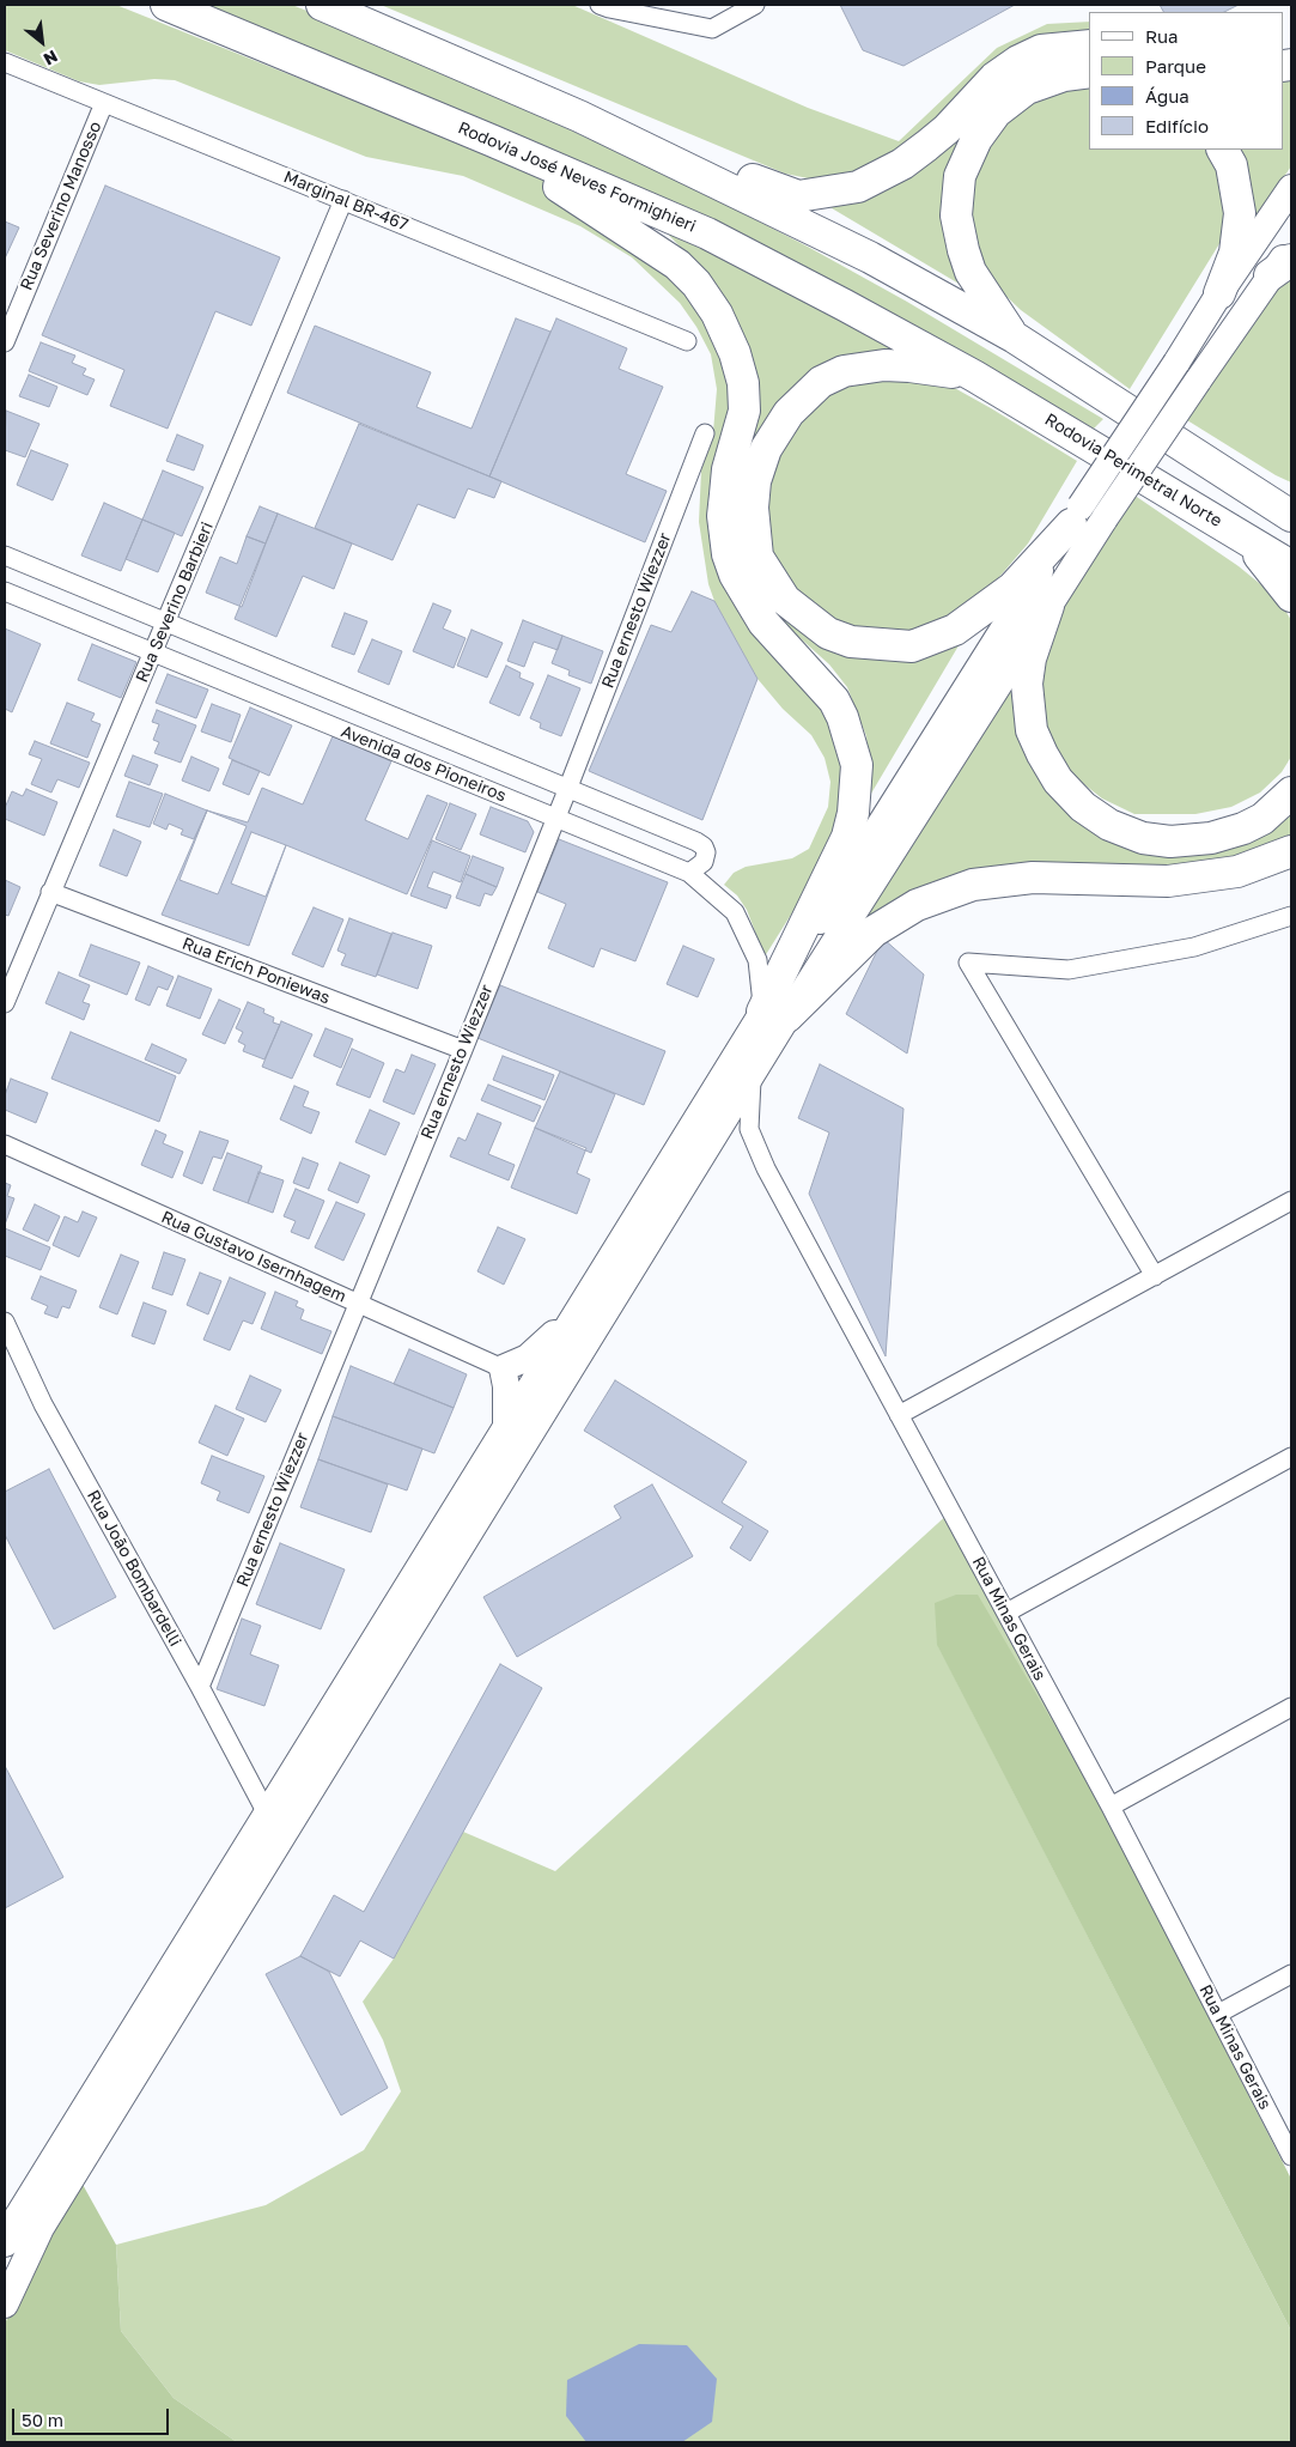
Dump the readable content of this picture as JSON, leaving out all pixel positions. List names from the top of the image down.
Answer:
{
  "streets": {
    "highway": ["Rodovia José Neves Formighieri", "Rodovia Perimetral Norte"],
    "street": [
      "Marginal BR-467",
      "Rua Severino Manosso",
      "Rua Severino Barbieri",
      "Rua ernesto Wiezzer",
      "Avenida dos Pioneiros",
      "Rua Erich Poniewas",
      "Rua Gustavo Isernhagem",
      "Rua João Bombardelli",
      "Rua Minas Gerais"
    ]
  },
  "crossings": [
    ["Rodovia José Neves Formighieri", "Rodovia Perimetral Norte"],
    ["Marginal BR-467", "Rua Severino Manosso"],
    ["Marginal BR-467", "Rua Severino Barbieri"],
    ["Rua Severino Barbieri", "Avenida dos Pioneiros"],
    ["Rua Severino Barbieri", "Rua Erich Poniewas"],
    ["Rua ernesto Wiezzer", "Avenida dos Pioneiros"],
    ["Rua ernesto Wiezzer", "Rua Erich Poniewas"],
    ["Rua ernesto Wiezzer", "Rua Gustavo Isernhagem"],
    ["Rua ernesto Wiezzer", "Rua João Bombardelli"]
  ],
  "legend": [
    "Rua",
    "Parque",
    "Água",
    "Edifício"
  ],
  "scale_bar": "50 m",
  "north": "bottom right"
}
